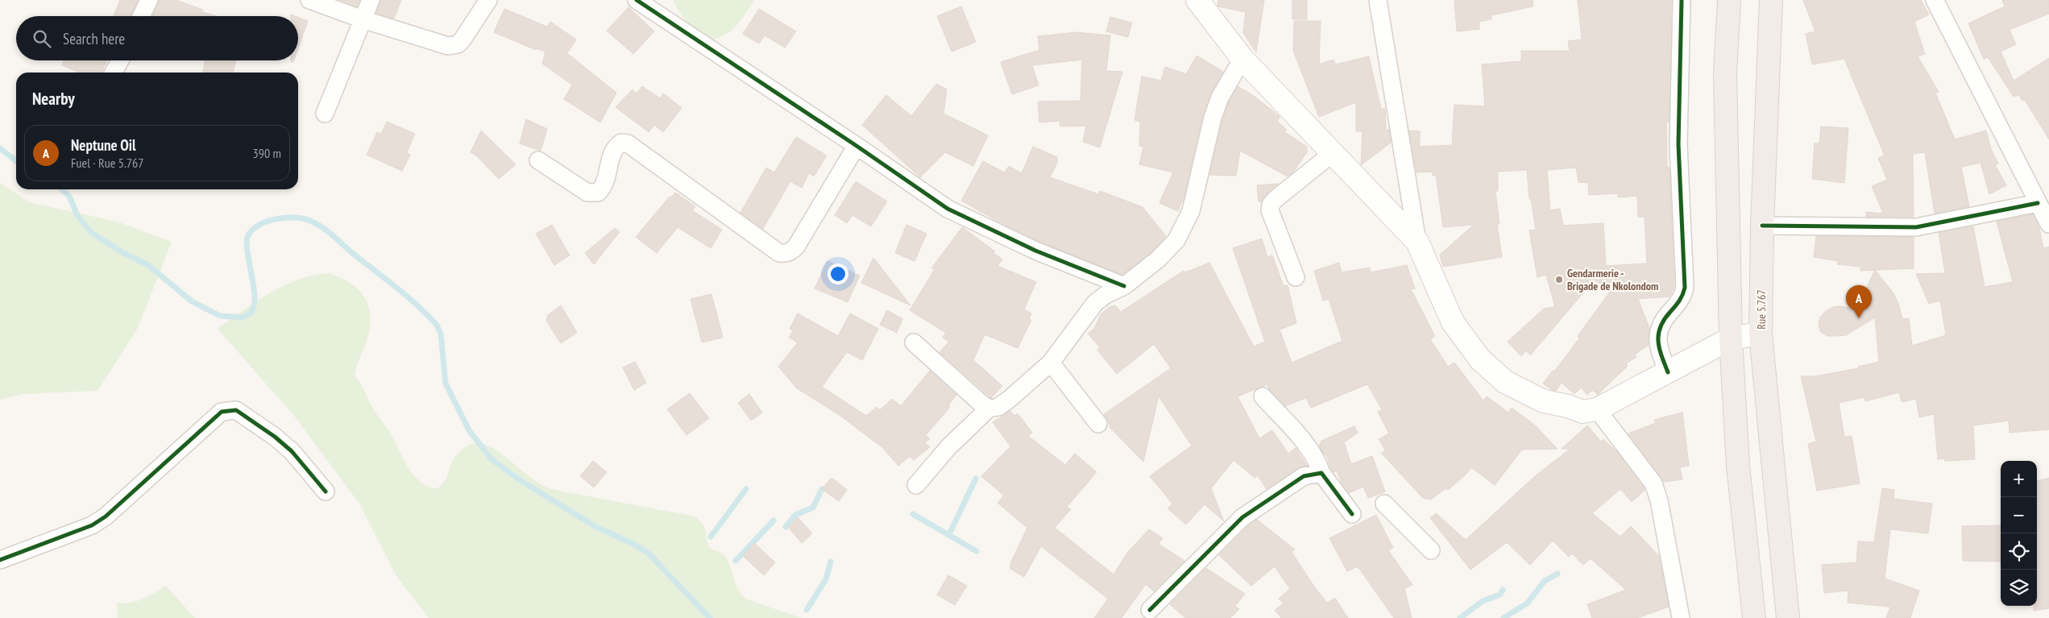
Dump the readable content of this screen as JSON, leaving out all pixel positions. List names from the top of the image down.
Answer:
{
  "streets": {
    "highway": ["Rue 5.767"]
  },
  "places": ["Gendarmerie - Brigade de Nkolondom"],
  "page": {
    "search": "Search here",
    "heading": "Nearby",
    "list": [
      {
        "mark": "A",
        "name": "Neptune Oil",
        "note": "Fuel · Rue 5.767",
        "value": "390 m"
      }
    ],
    "pins": "A",
    "map_buttons": ["+", "−"]
  }
}
